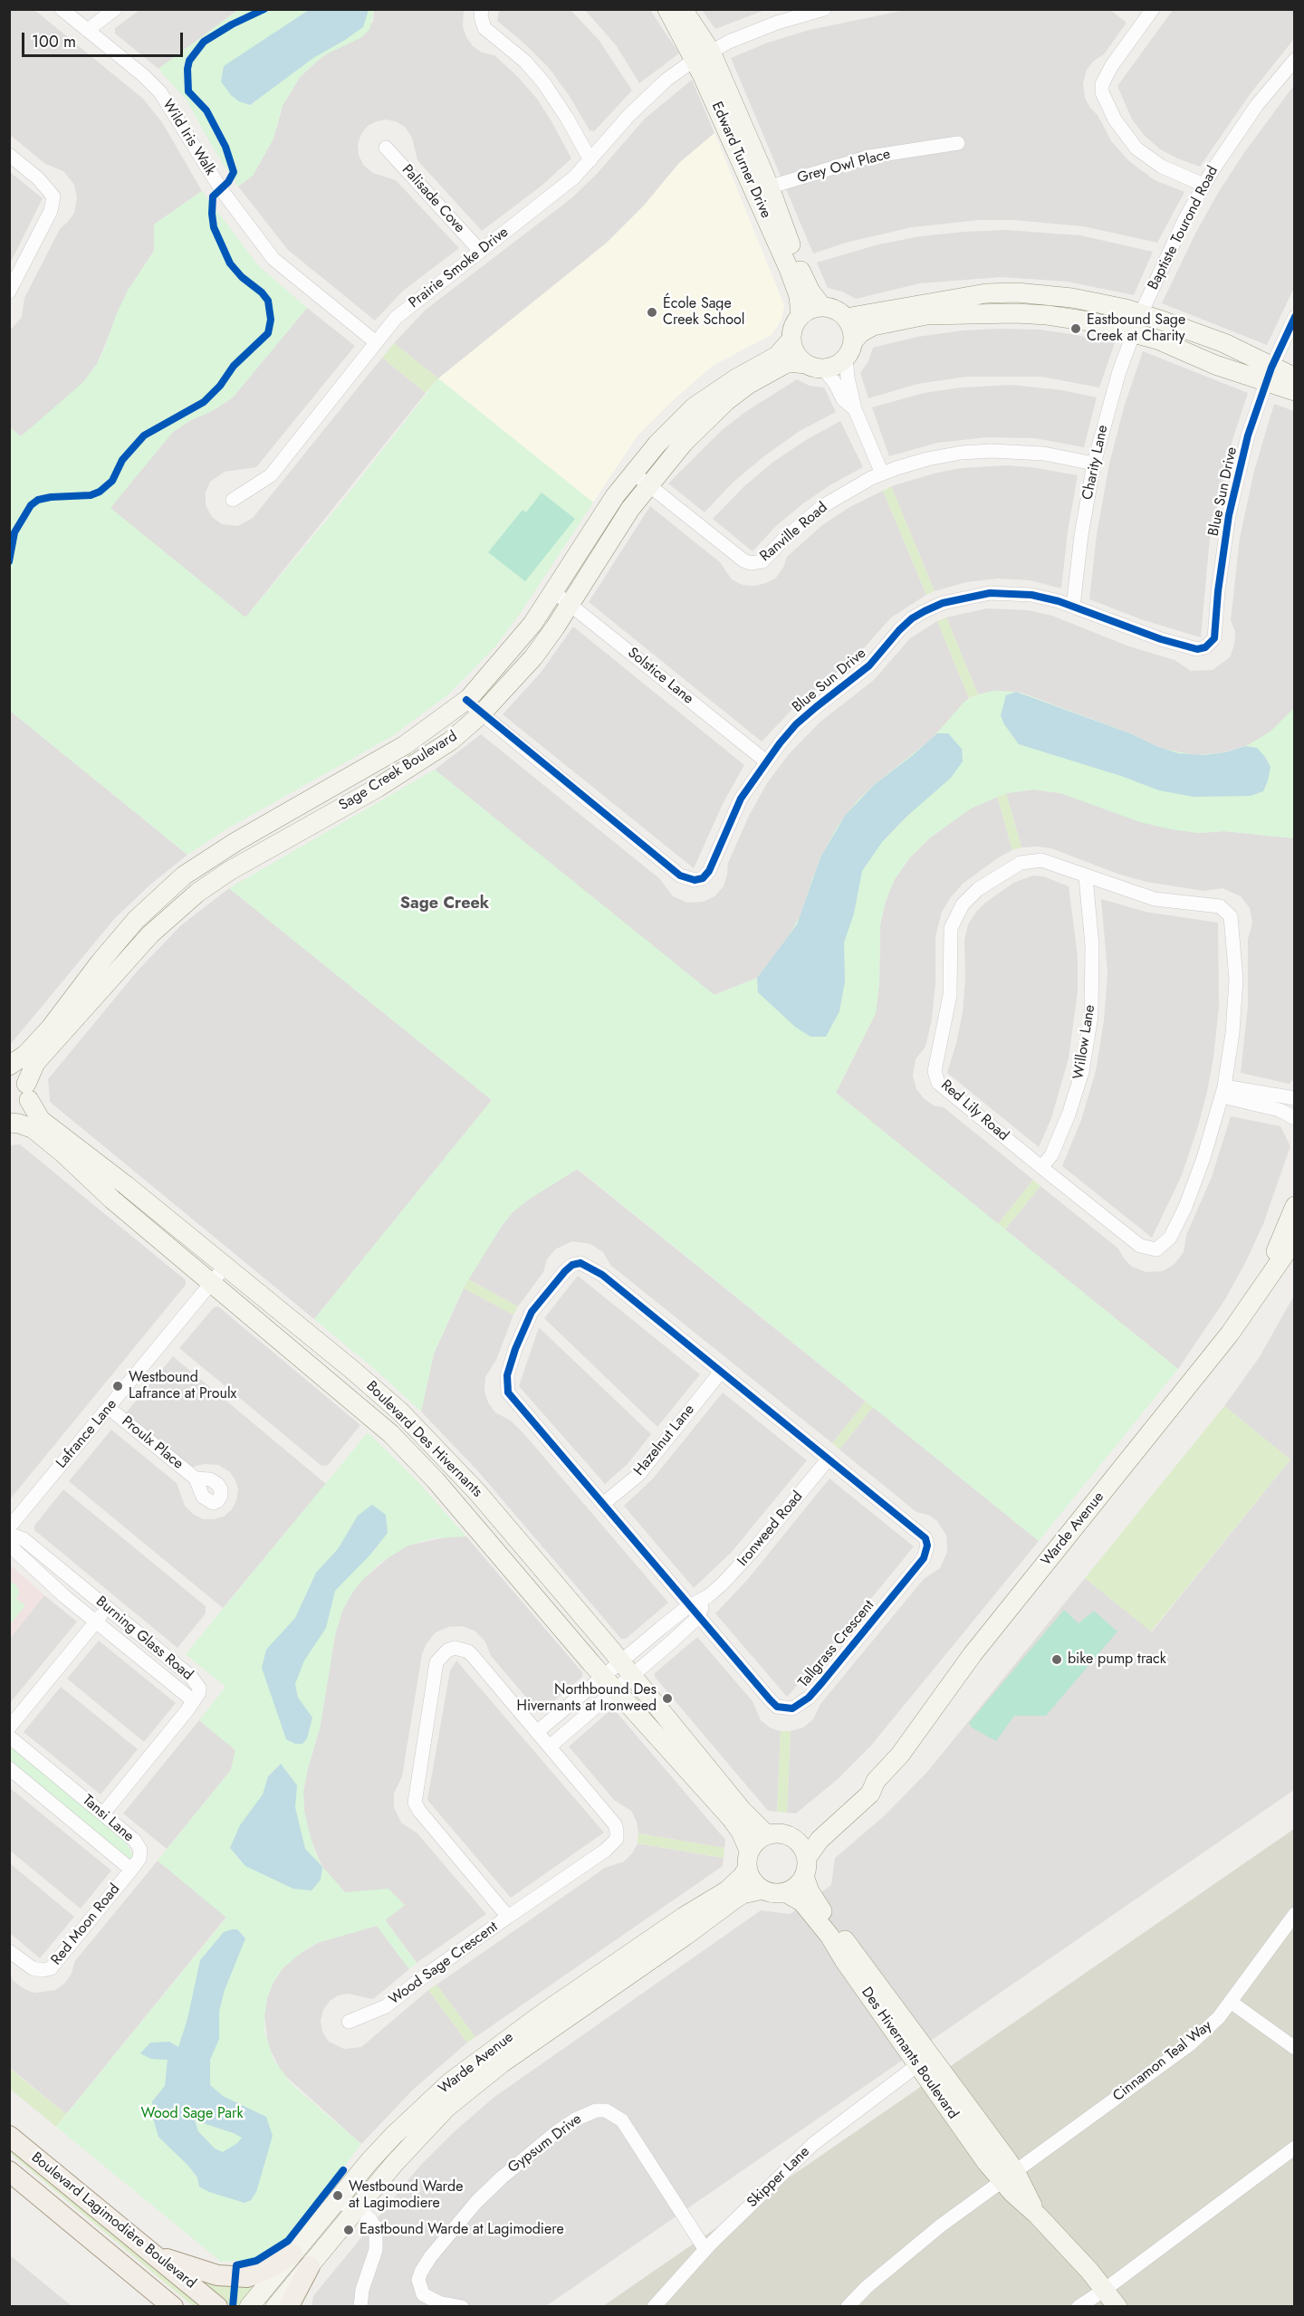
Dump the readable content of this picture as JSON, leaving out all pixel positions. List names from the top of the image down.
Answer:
{
  "streets": {
    "main road": ["Boulevard Lagimodière Boulevard"],
    "street": [
      "Wild Iris Walk",
      "Edward Turner Drive",
      "Grey Owl Place",
      "Palisade Cove",
      "Baptiste Tourond Road",
      "Prairie Smoke Drive",
      "Charity Lane",
      "Blue Sun Drive",
      "Ranville Road",
      "Solstice Lane",
      "Sage Creek Boulevard",
      "Willow Lane",
      "Red Lily Road",
      "Lafrance Lane",
      "Boulevard Des Hivernants",
      "Hazelnut Lane",
      "Proulx Place",
      "Ironweed Road",
      "Warde Avenue",
      "Burning Glass Road",
      "Tallgrass Crescent",
      "Tansi Lane",
      "Red Moon Road",
      "Wood Sage Crescent",
      "Des Hivernants Boulevard",
      "Cinnamon Teal Way",
      "Gypsum Drive",
      "Skipper Lane"
    ]
  },
  "crossings": [
    ["Wild Iris Walk", "Prairie Smoke Drive"],
    ["Edward Turner Drive", "Grey Owl Place"],
    ["Edward Turner Drive", "Prairie Smoke Drive"],
    ["Edward Turner Drive", "Sage Creek Boulevard"],
    ["Palisade Cove", "Prairie Smoke Drive"],
    ["Baptiste Tourond Road", "Charity Lane"],
    ["Charity Lane", "Blue Sun Drive"],
    ["Charity Lane", "Ranville Road"],
    ["Blue Sun Drive", "Solstice Lane"],
    ["Blue Sun Drive", "Sage Creek Boulevard"],
    ["Ranville Road", "Sage Creek Boulevard"],
    ["Solstice Lane", "Sage Creek Boulevard"],
    ["Sage Creek Boulevard", "Boulevard Des Hivernants"],
    ["Willow Lane", "Red Lily Road"],
    ["Lafrance Lane", "Boulevard Des Hivernants"],
    ["Lafrance Lane", "Proulx Place"],
    ["Boulevard Des Hivernants", "Ironweed Road"],
    ["Boulevard Des Hivernants", "Warde Avenue"],
    ["Boulevard Des Hivernants", "Des Hivernants Boulevard"],
    ["Hazelnut Lane", "Tallgrass Crescent"],
    ["Ironweed Road", "Tallgrass Crescent"],
    ["Warde Avenue", "Des Hivernants Boulevard"],
    ["Tansi Lane", "Red Moon Road"],
    ["Des Hivernants Boulevard", "Cinnamon Teal Way"],
    ["Des Hivernants Boulevard", "Skipper Lane"],
    ["Gypsum Drive", "Skipper Lane"]
  ],
  "districts": ["Sage Creek"],
  "parks": ["Wood Sage Park"],
  "places": [
    "École Sage Creek School",
    "Eastbound Sage Creek at Charity",
    "Westbound Lafrance at Proulx",
    "bike pump track",
    "Northbound Des Hivernants at Ironweed",
    "Westbound Warde at Lagimodiere",
    "Eastbound Warde at Lagimodiere"
  ],
  "scale_bar": "100 m"
}
